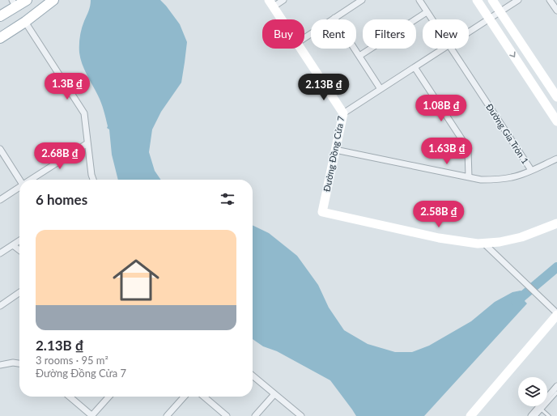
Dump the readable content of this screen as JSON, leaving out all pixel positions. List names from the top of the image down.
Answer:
{
  "streets": {
    "street": ["Đường Gia Tròn 1", "Đường Đồng Cửa 7"]
  },
  "page": {
    "chip": [
      "Buy",
      "Rent",
      "Filters",
      "New"
    ],
    "price": [
      "1.3B ₫",
      "2.13B ₫",
      "1.08B ₫",
      "1.63B ₫",
      "2.68B ₫",
      "2.58B ₫"
    ],
    "heading": "6 homes",
    "list": [
      {
        "name": "2.13B ₫",
        "note": "3 rooms · 95 m² · Đường Đồng Cửa 7"
      }
    ]
  }
}
